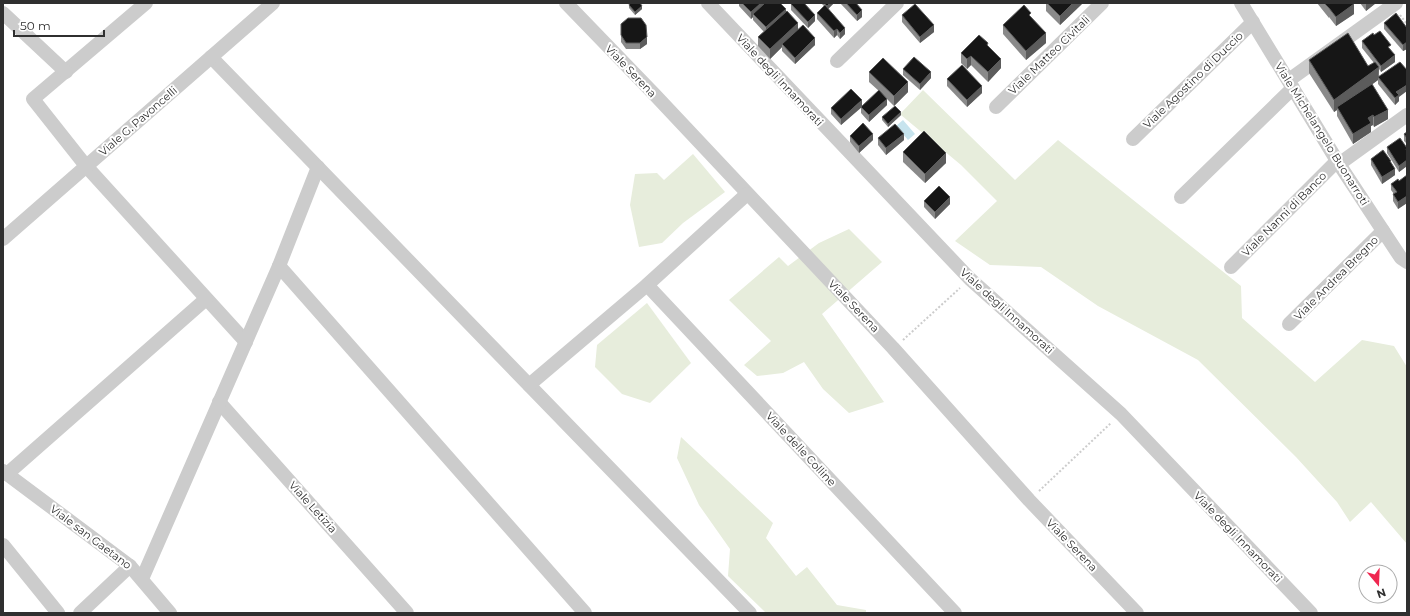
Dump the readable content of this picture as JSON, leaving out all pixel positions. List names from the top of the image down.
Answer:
{
  "streets": {
    "street": [
      "Viale Matteo Civitali",
      "Viale Serena",
      "Viale degli Innamorati",
      "Viale Agostino di Duccio",
      "Viale G. Pavoncelli",
      "Viale Michelangelo Buonarroti",
      "Viale Nanni di Banco",
      "Viale Andrea Bregno",
      "Viale delle Colline",
      "Viale Letizia",
      "Viale san Gaetano"
    ]
  },
  "crossings": [
    ["Viale Agostino di Duccio", "Viale Michelangelo Buonarroti"],
    ["Viale Michelangelo Buonarroti", "Viale Nanni di Banco"],
    ["Viale Michelangelo Buonarroti", "Viale Andrea Bregno"]
  ],
  "scale_bar": "50 m",
  "north": "bottom"
}
